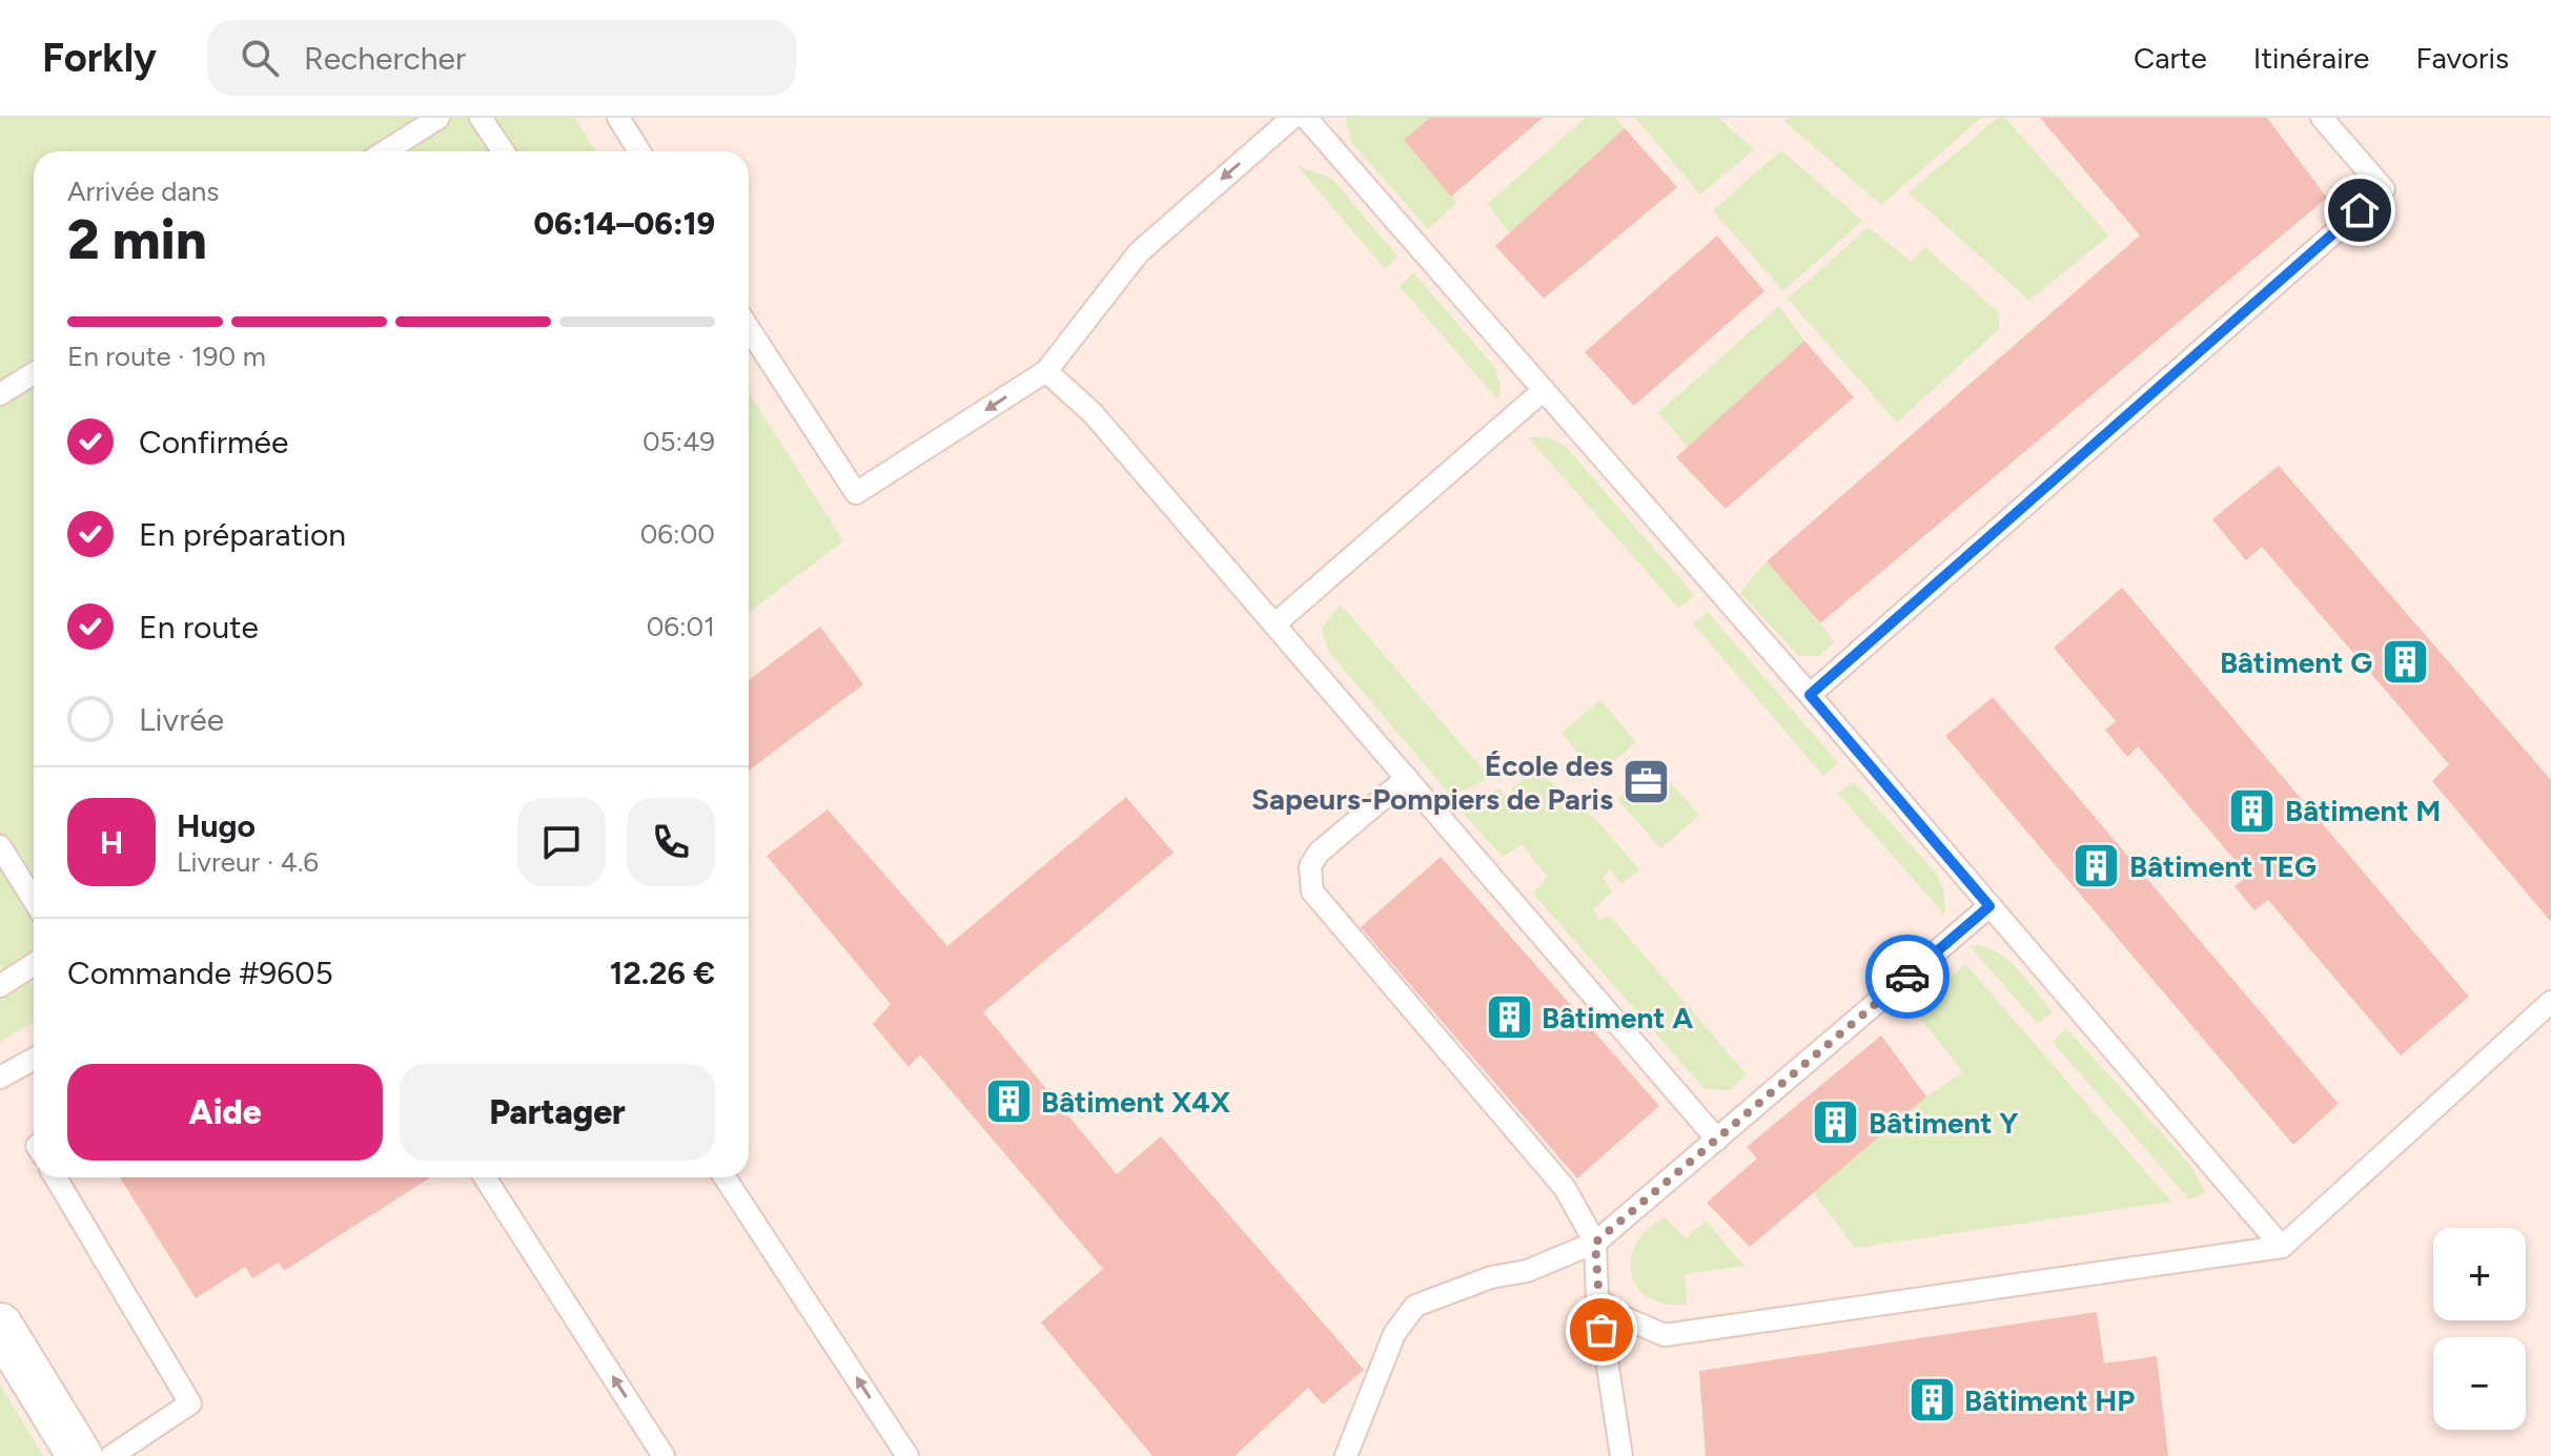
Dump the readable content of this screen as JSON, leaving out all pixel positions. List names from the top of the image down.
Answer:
{
  "places": {
    "building": [
      "Bâtiment G",
      "Bâtiment M",
      "Bâtiment TEG",
      "Bâtiment A",
      "Bâtiment X4X",
      "Bâtiment Y",
      "Bâtiment HP"
    ],
    "office": ["École des Sapeurs-Pompiers de Paris"]
  },
  "page": {
    "header": "Forkly",
    "search": "Rechercher",
    "nav": ["Carte", "Itinéraire", "Favoris"],
    "heading": ["2 min", "Arrivée dans", "06:14–06:19"],
    "panel": [
      "Hugo",
      "Livreur · 4.6",
      "Commande #9605",
      "12.26 €"
    ],
    "bar": "En route · 190 m",
    "list": [
      ["Confirmée", "05:49"],
      ["En préparation", "06:00"],
      ["En route", "06:01"],
      "Livrée"
    ],
    "round": "H",
    "buttons": ["Aide", "Partager"],
    "map_buttons": ["+", "−"]
  }
}
